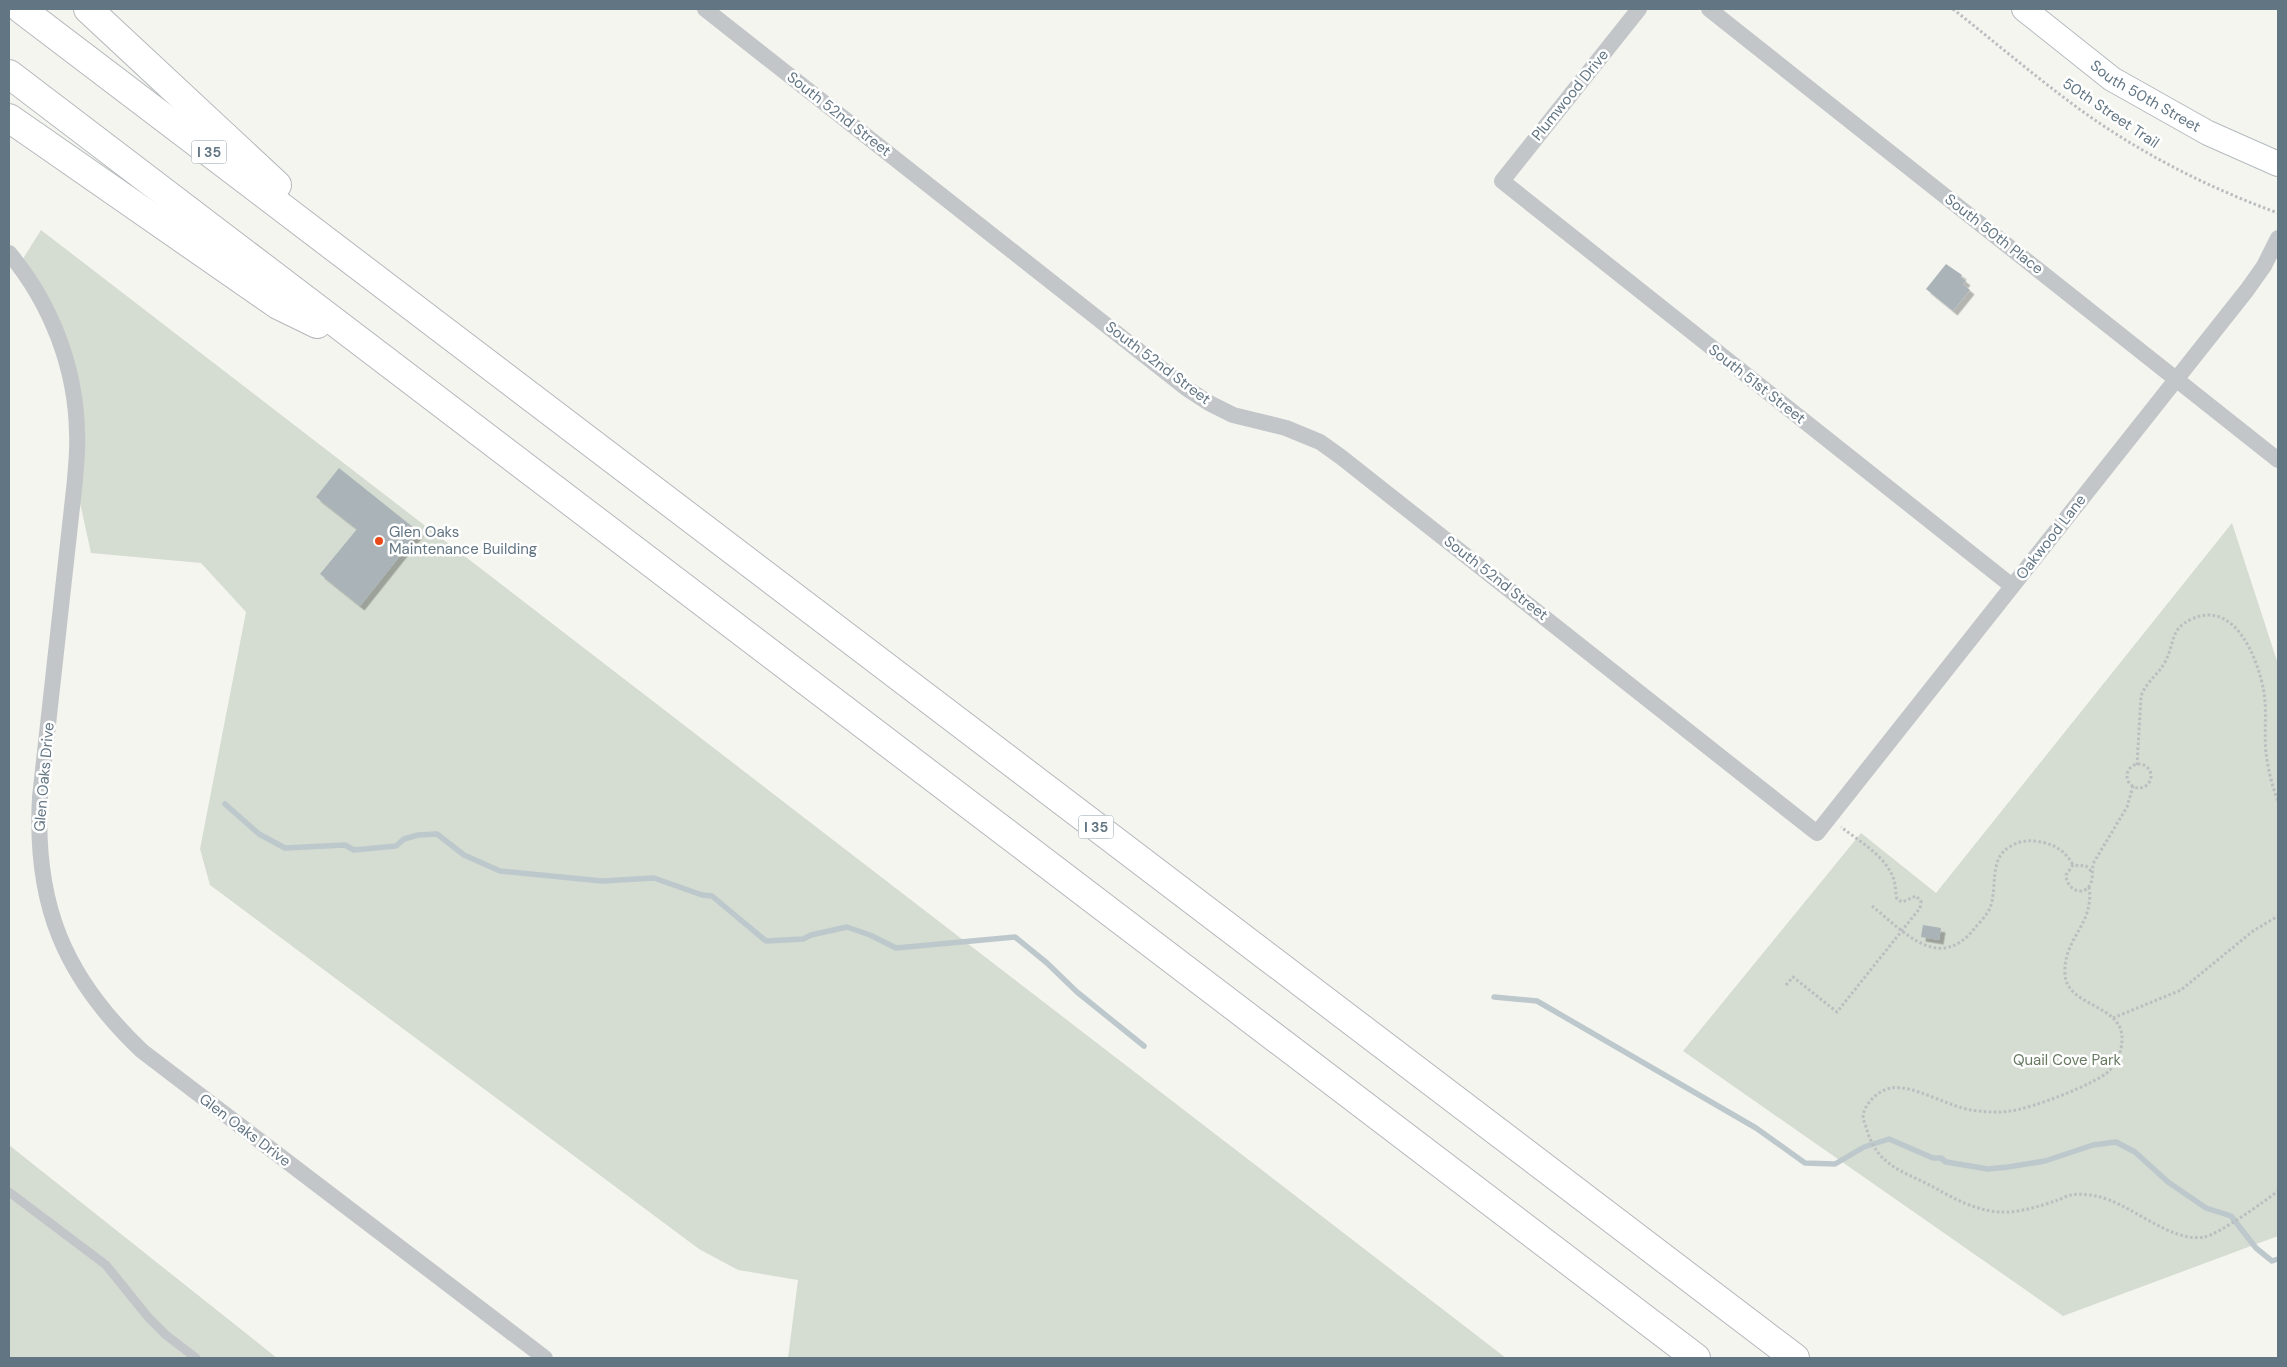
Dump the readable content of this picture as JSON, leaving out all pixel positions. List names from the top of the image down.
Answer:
{
  "streets": {
    "highway": ["I 35"],
    "main road": ["South 50th Street"],
    "street": [
      "Plumwood Drive",
      "South 52nd Street",
      "South 50th Place",
      "South 51st Street",
      "Oakwood Lane",
      "Glen Oaks Drive"
    ],
    "path": ["50th Street Trail"]
  },
  "crossings": [
    ["Plumwood Drive", "South 51st Street"],
    ["South 52nd Street", "Oakwood Lane"],
    ["South 50th Place", "Oakwood Lane"],
    ["South 51st Street", "Oakwood Lane"]
  ],
  "parks": ["Quail Cove Park"],
  "places": ["Glen Oaks Maintenance Building"]
}
